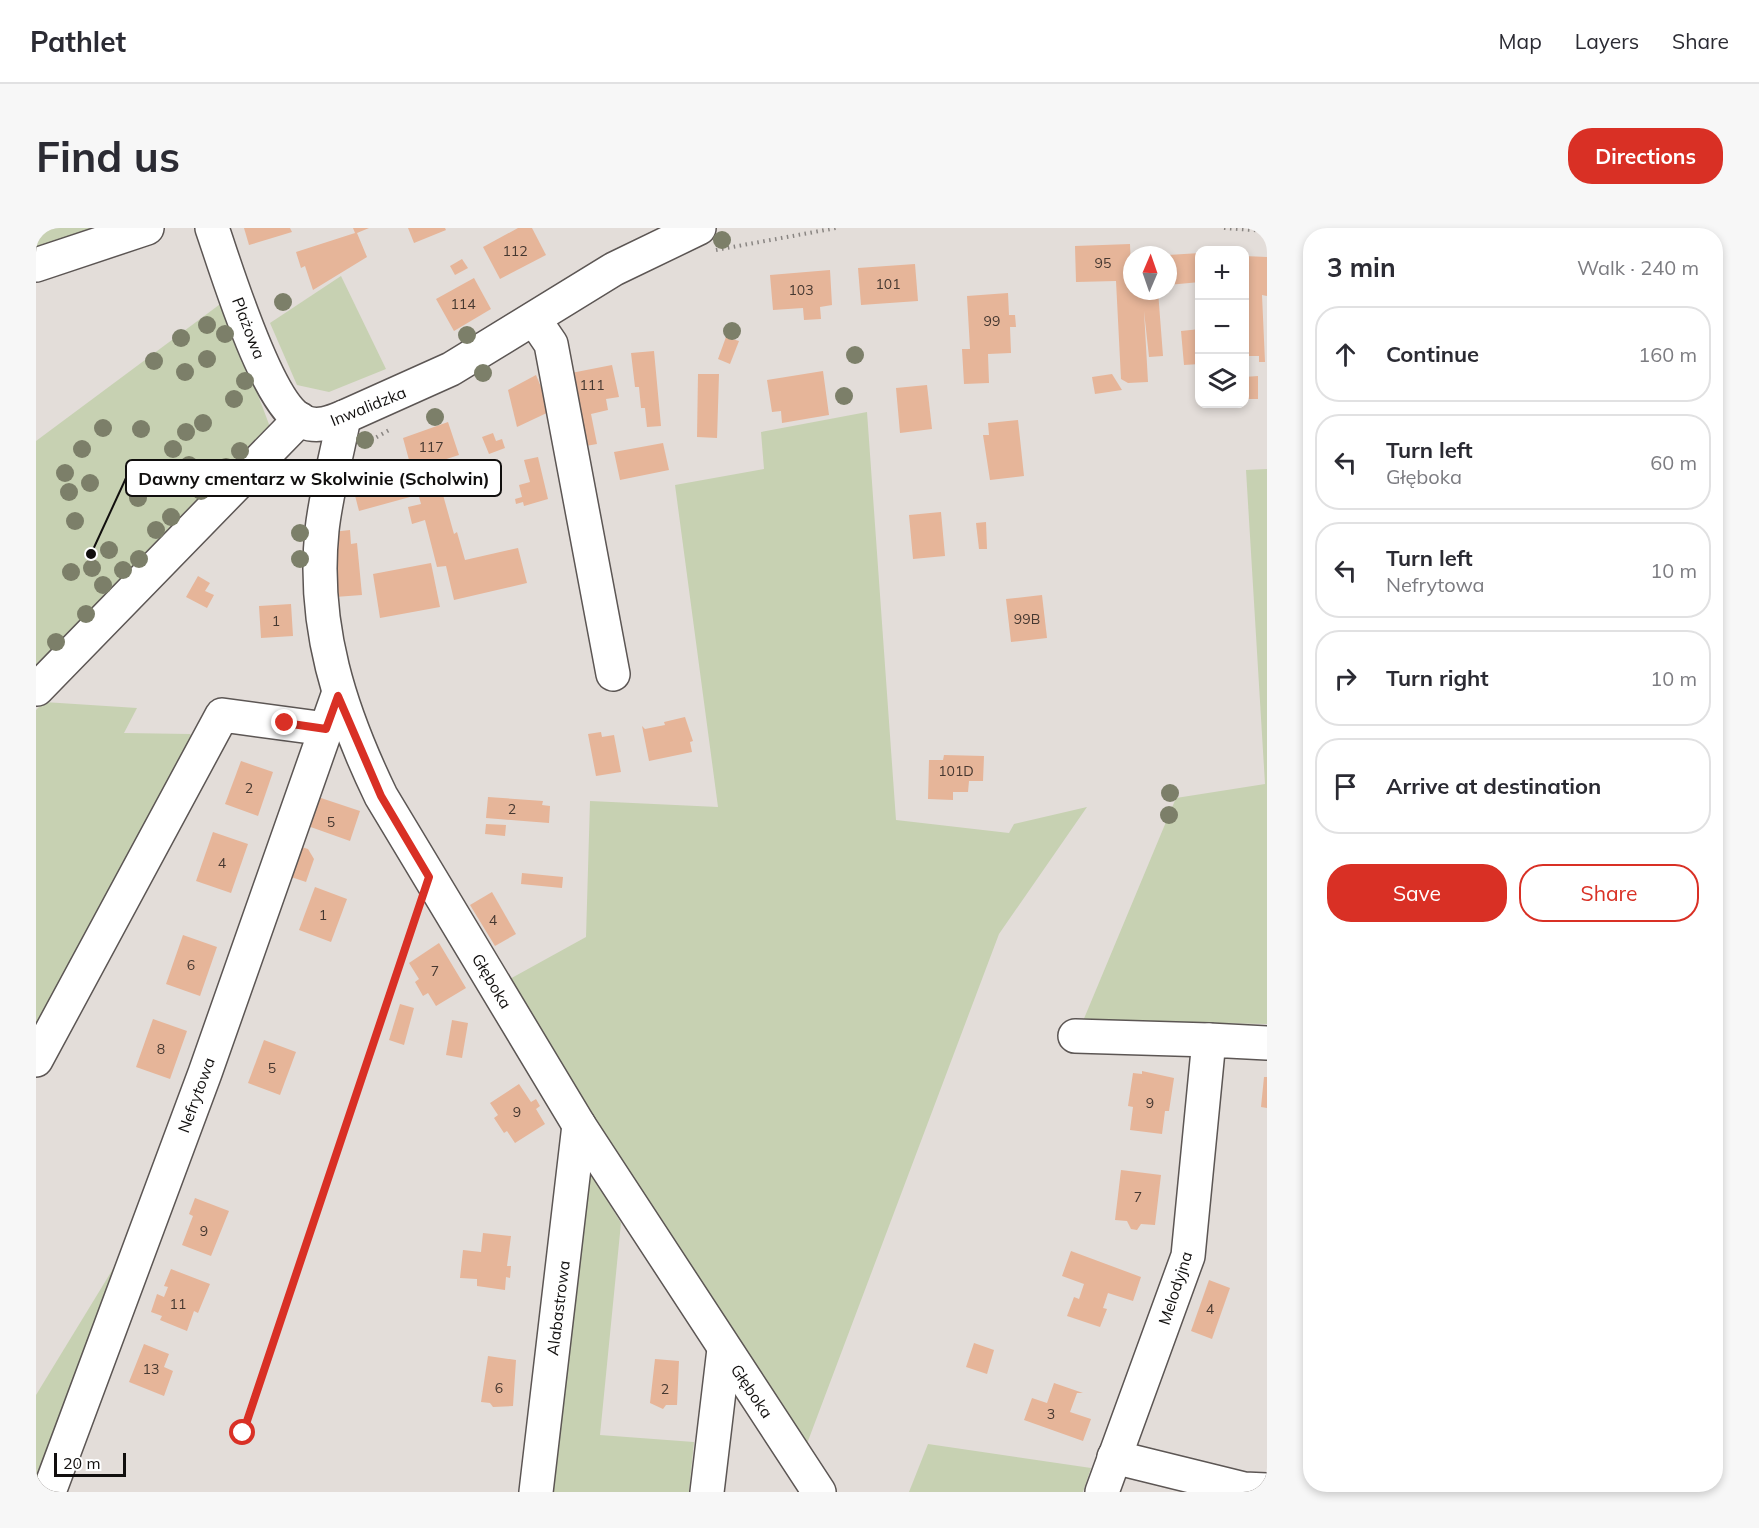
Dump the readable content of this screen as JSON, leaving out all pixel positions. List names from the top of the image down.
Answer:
{
  "streets": {
    "street": [
      "Plażowa",
      "Inwalidzka",
      "Głęboka",
      "Nefrytowa",
      "Melodyjna",
      "Alabastrowa"
    ]
  },
  "crossings": [
    ["Plażowa", "Inwalidzka"],
    ["Inwalidzka", "Głęboka"],
    ["Głęboka", "Nefrytowa"],
    ["Głęboka", "Alabastrowa"]
  ],
  "places": ["Dawny cmentarz w Skolwinie (Scholwin)"],
  "house_numbers": [
    "112",
    "95",
    "101",
    "103",
    "114",
    "99",
    "111",
    "117",
    "99B",
    "1",
    "101D",
    "2",
    "2",
    "5",
    "4",
    "1",
    "4",
    "6",
    "7",
    "8",
    "5",
    "9",
    "9",
    "7",
    "9",
    "11",
    "4",
    "13",
    "6",
    "2",
    "3"
  ],
  "scale_bar": "20 m",
  "north": "top",
  "page": {
    "header": "Pathlet",
    "nav": ["Map", "Layers", "Share"],
    "buttons": [
      "Directions",
      ["Save", "Share"]
    ],
    "title": "Find us",
    "heading": ["3 min", "Walk · 240 m"],
    "map_buttons": ["+", "−"],
    "list": [
      ["Continue", "160 m"],
      ["Turn left", "Głęboka", "60 m"],
      ["Turn left", "Nefrytowa", "10 m"],
      ["Turn right", "10 m"],
      "Arrive at destination"
    ],
    "scale": "20 m"
  }
}
